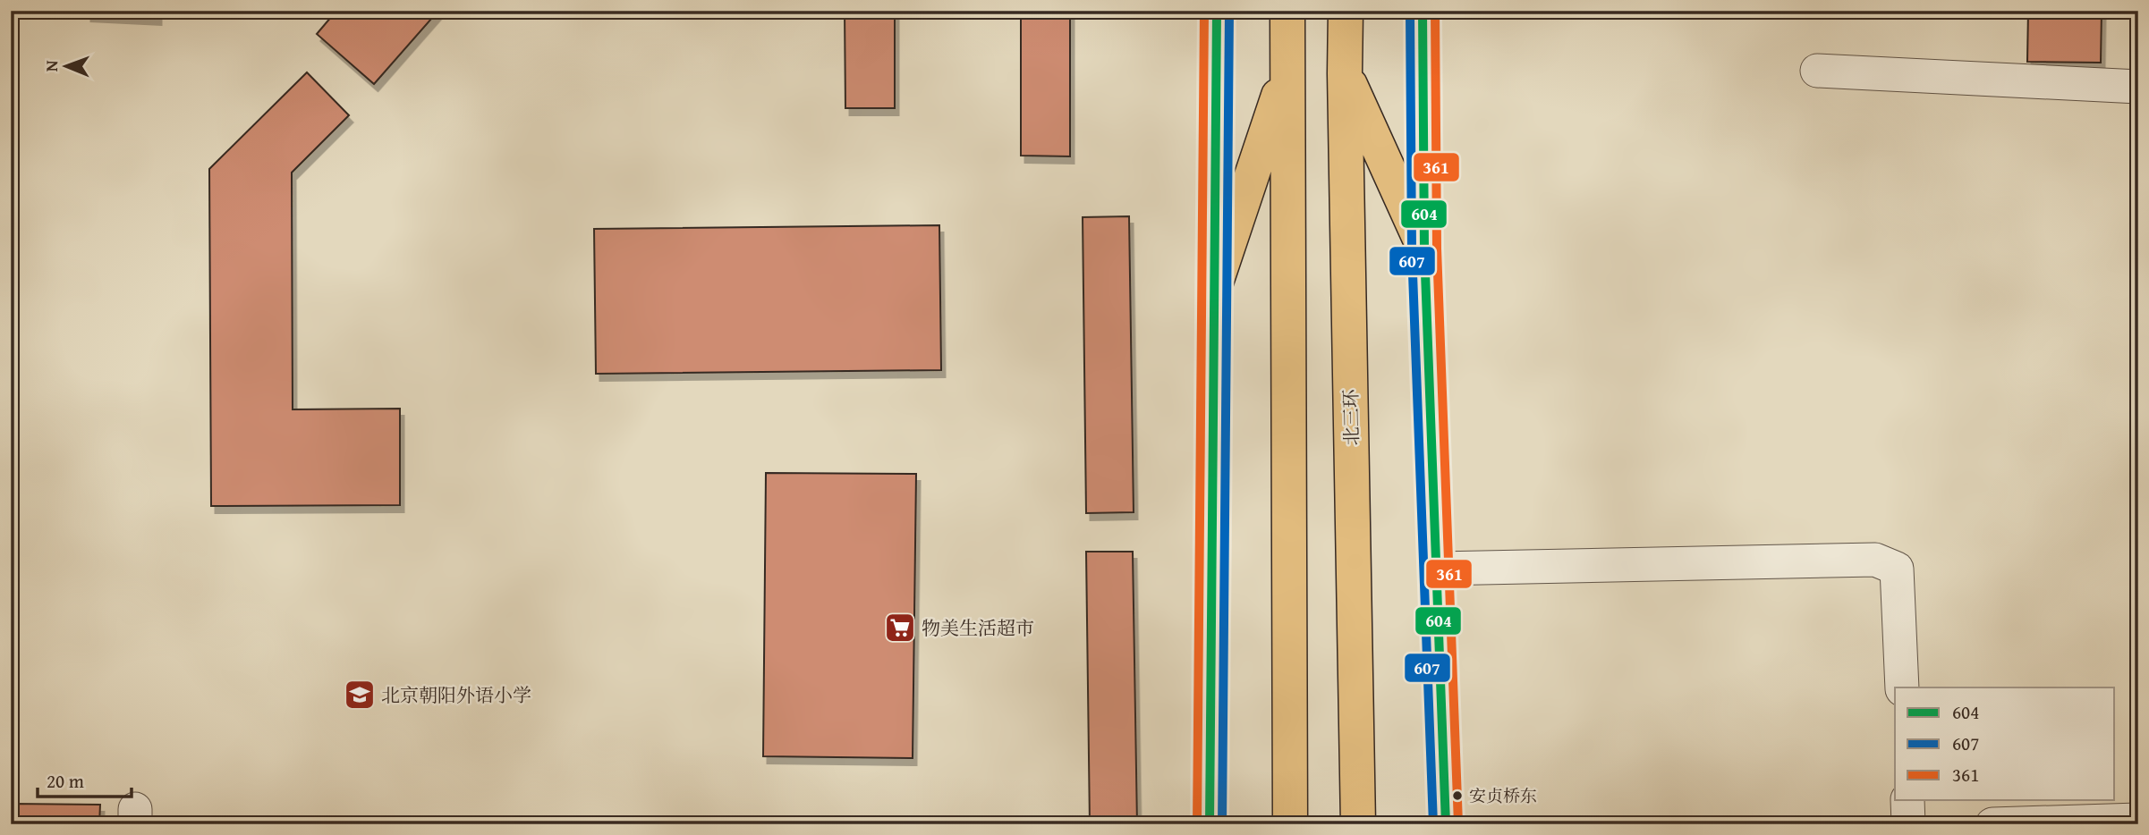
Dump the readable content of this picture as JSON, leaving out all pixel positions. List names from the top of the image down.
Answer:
{
  "streets": {
    "highway": ["北三环"]
  },
  "places": {
    "supermarket": ["物美生活超市"],
    "school or university": ["北京朝阳外语小学"],
    "other": ["安贞桥东"]
  },
  "lines": ["transit line 604", "transit line 607", "transit line 361"],
  "legend": ["604", "607", "361"],
  "scale_bar": "20 m",
  "north": "left"
}
